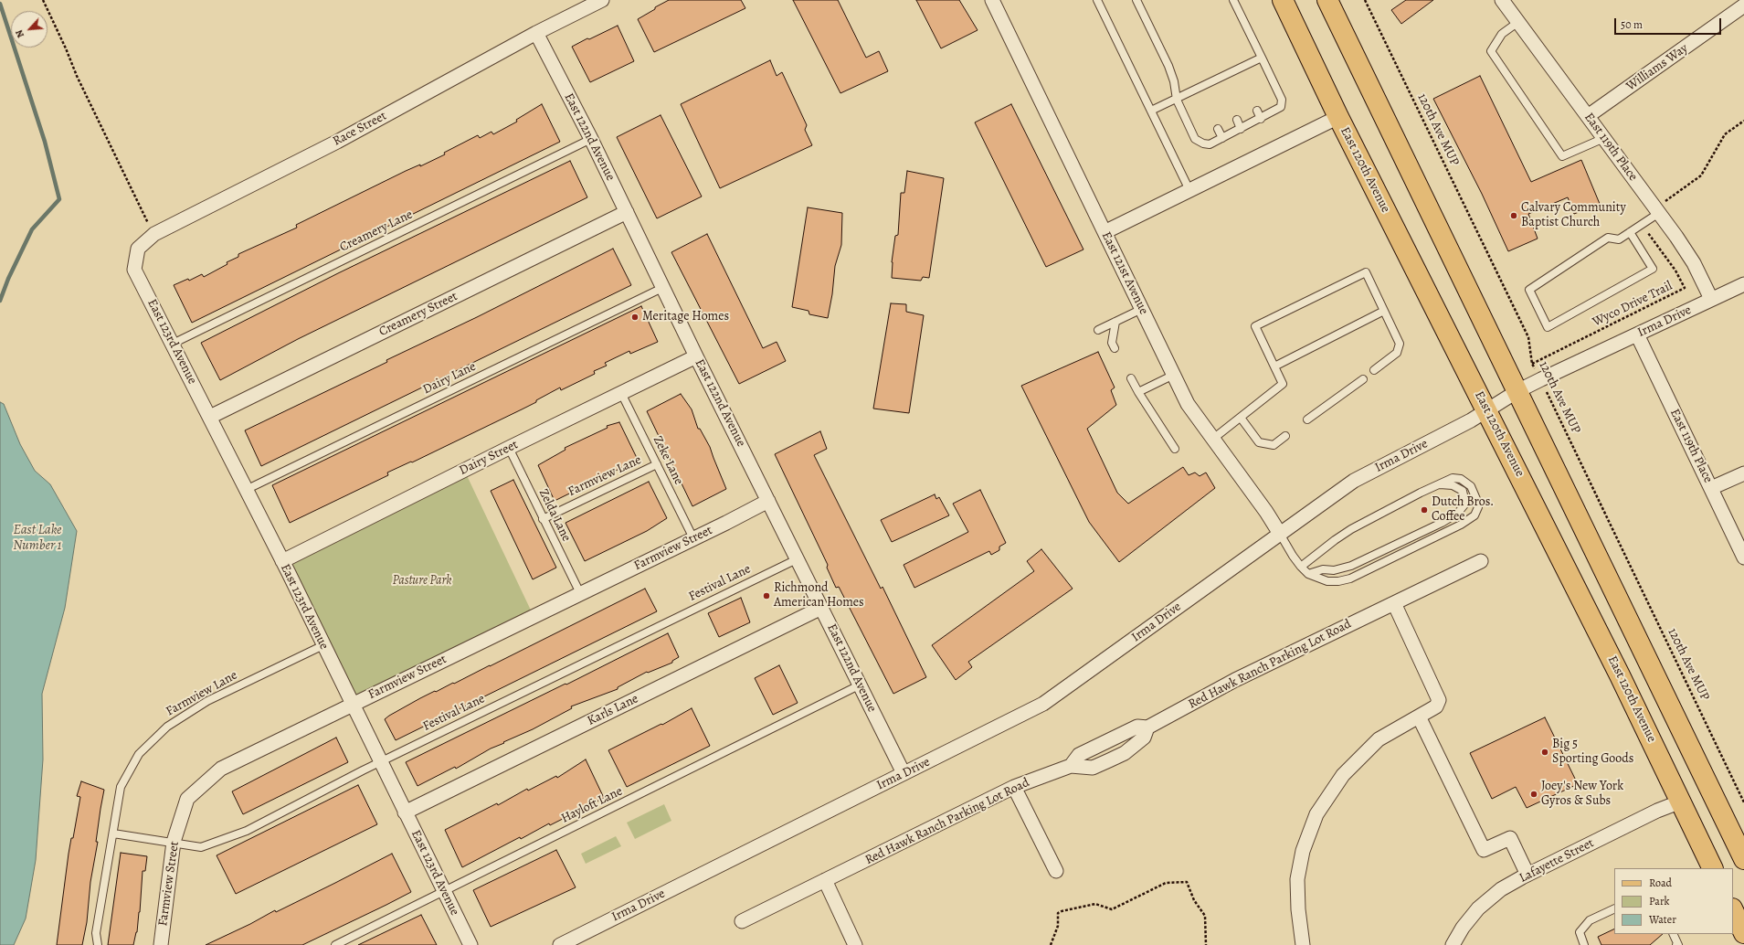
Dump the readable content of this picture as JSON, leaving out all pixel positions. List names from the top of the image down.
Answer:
{
  "streets": {
    "main road": ["East 120th Avenue"],
    "street": [
      "Williams Way",
      "Race Street",
      "East 122nd Avenue",
      "East 119th Place",
      "East 121st Avenue",
      "Creamery Street",
      "Irma Drive",
      "East 123rd Avenue",
      "Dairy Street",
      "Farmview Street",
      "Red Hawk Ranch Parking Lot Road",
      "Karls Lane",
      "Lafayette Street"
    ],
    "lane": [
      "Creamery Lane",
      "Dairy Lane",
      "Zeke Lane",
      "Farmview Lane",
      "Zelda Lane",
      "Festival Lane",
      "Hayloft Lane"
    ],
    "path": ["120th Ave MUP", "Wyco Drive Trail"]
  },
  "crossings": [
    ["Williams Way", "East 119th Place"],
    ["Race Street", "East 122nd Avenue"],
    ["Race Street", "East 123rd Avenue"],
    ["120th Ave MUP", "Wyco Drive Trail"],
    ["120th Ave MUP", "Irma Drive"],
    ["East 122nd Avenue", "Creamery Lane"],
    ["East 122nd Avenue", "Creamery Street"],
    ["East 122nd Avenue", "Irma Drive"],
    ["East 122nd Avenue", "Dairy Lane"],
    ["East 122nd Avenue", "Dairy Street"],
    ["East 122nd Avenue", "Farmview Street"],
    ["East 122nd Avenue", "Festival Lane"],
    ["East 122nd Avenue", "Karls Lane"],
    ["East 122nd Avenue", "Hayloft Lane"],
    ["East 119th Place", "Irma Drive"],
    ["East 120th Avenue", "Irma Drive"],
    ["East 120th Avenue", "Lafayette Street"],
    ["Creamery Lane", "East 123rd Avenue"],
    ["East 121st Avenue", "Irma Drive"],
    ["Creamery Street", "East 123rd Avenue"],
    ["East 123rd Avenue", "Dairy Lane"],
    ["East 123rd Avenue", "Dairy Street"],
    ["East 123rd Avenue", "Farmview Lane"],
    ["East 123rd Avenue", "Farmview Street"],
    ["East 123rd Avenue", "Festival Lane"],
    ["East 123rd Avenue", "Karls Lane"],
    ["East 123rd Avenue", "Hayloft Lane"],
    ["Dairy Street", "Zeke Lane"],
    ["Dairy Street", "Zelda Lane"],
    ["Zeke Lane", "Farmview Lane"],
    ["Zeke Lane", "Farmview Street"],
    ["Farmview Lane", "Zelda Lane"],
    ["Farmview Lane", "Festival Lane"],
    ["Zelda Lane", "Farmview Street"],
    ["Farmview Street", "Festival Lane"]
  ],
  "water": ["East Lake Number 1"],
  "parks": ["Pasture Park"],
  "places": [
    "Calvary Community Baptist Church",
    "Meritage Homes",
    "Dutch Bros. Coffee",
    "Richmond American Homes",
    "Big 5 Sporting Goods",
    "Joey's New York Gyros & Subs"
  ],
  "legend": ["Road", "Park", "Water"],
  "scale_bar": "50 m",
  "north": "bottom left"
}
